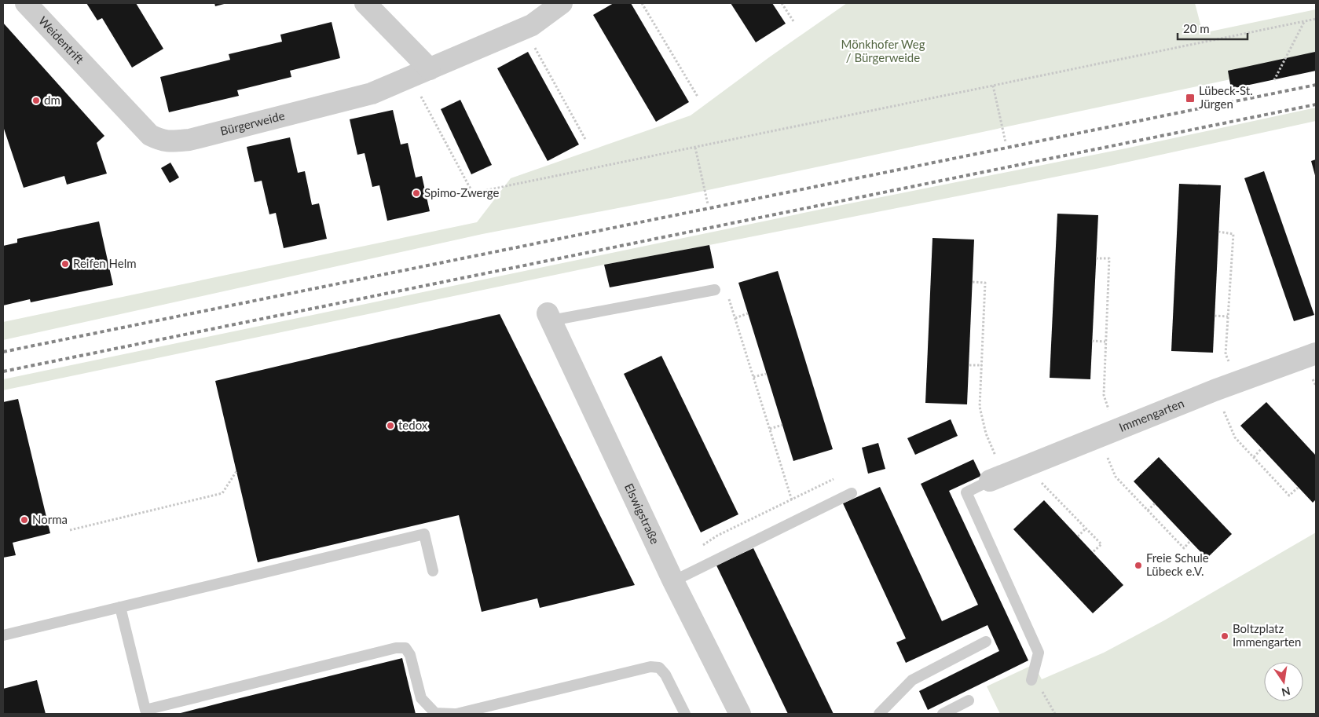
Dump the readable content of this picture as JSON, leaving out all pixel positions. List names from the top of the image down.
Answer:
{
  "streets": {
    "street": [
      "Weidentrift",
      "Bürgerweide",
      "Immengarten",
      "Elswigstraße"
    ]
  },
  "crossings": [
    ["Weidentrift", "Bürgerweide"]
  ],
  "parks": ["Mönkhofer Weg / Bürgerweide"],
  "places": {
    "transit": ["Lübeck-St. Jürgen"],
    "other": [
      "dm",
      "Spimo-Zwerge",
      "Reifen Helm",
      "tedox",
      "Norma",
      "Freie Schule Lübeck e.V.",
      "Boltzplatz Immengarten"
    ]
  },
  "scale_bar": "20 m",
  "north": "bottom"
}
